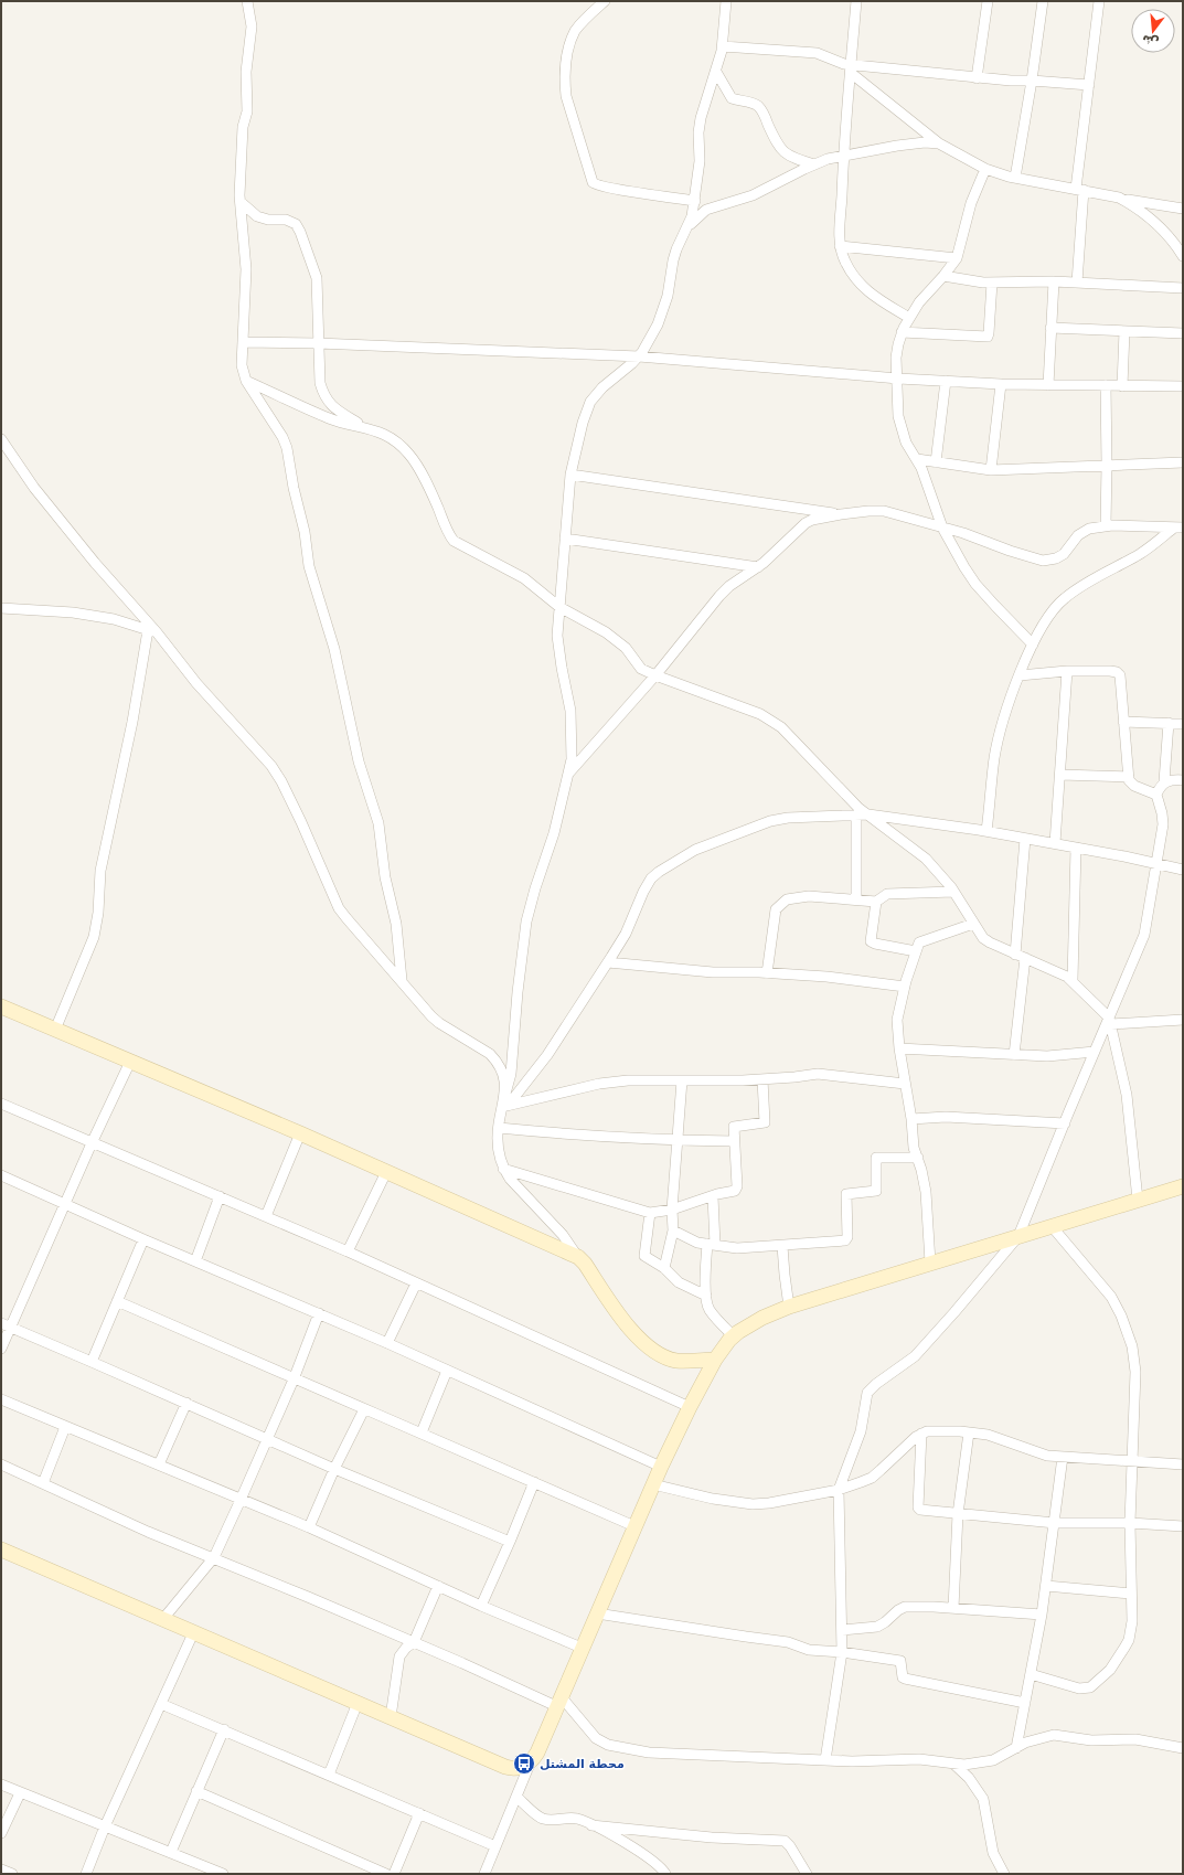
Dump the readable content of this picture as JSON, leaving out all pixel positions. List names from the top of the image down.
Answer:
{
  "places": {
    "bus stop": ["محطة المشتل"]
  },
  "north": "bottom"
}
